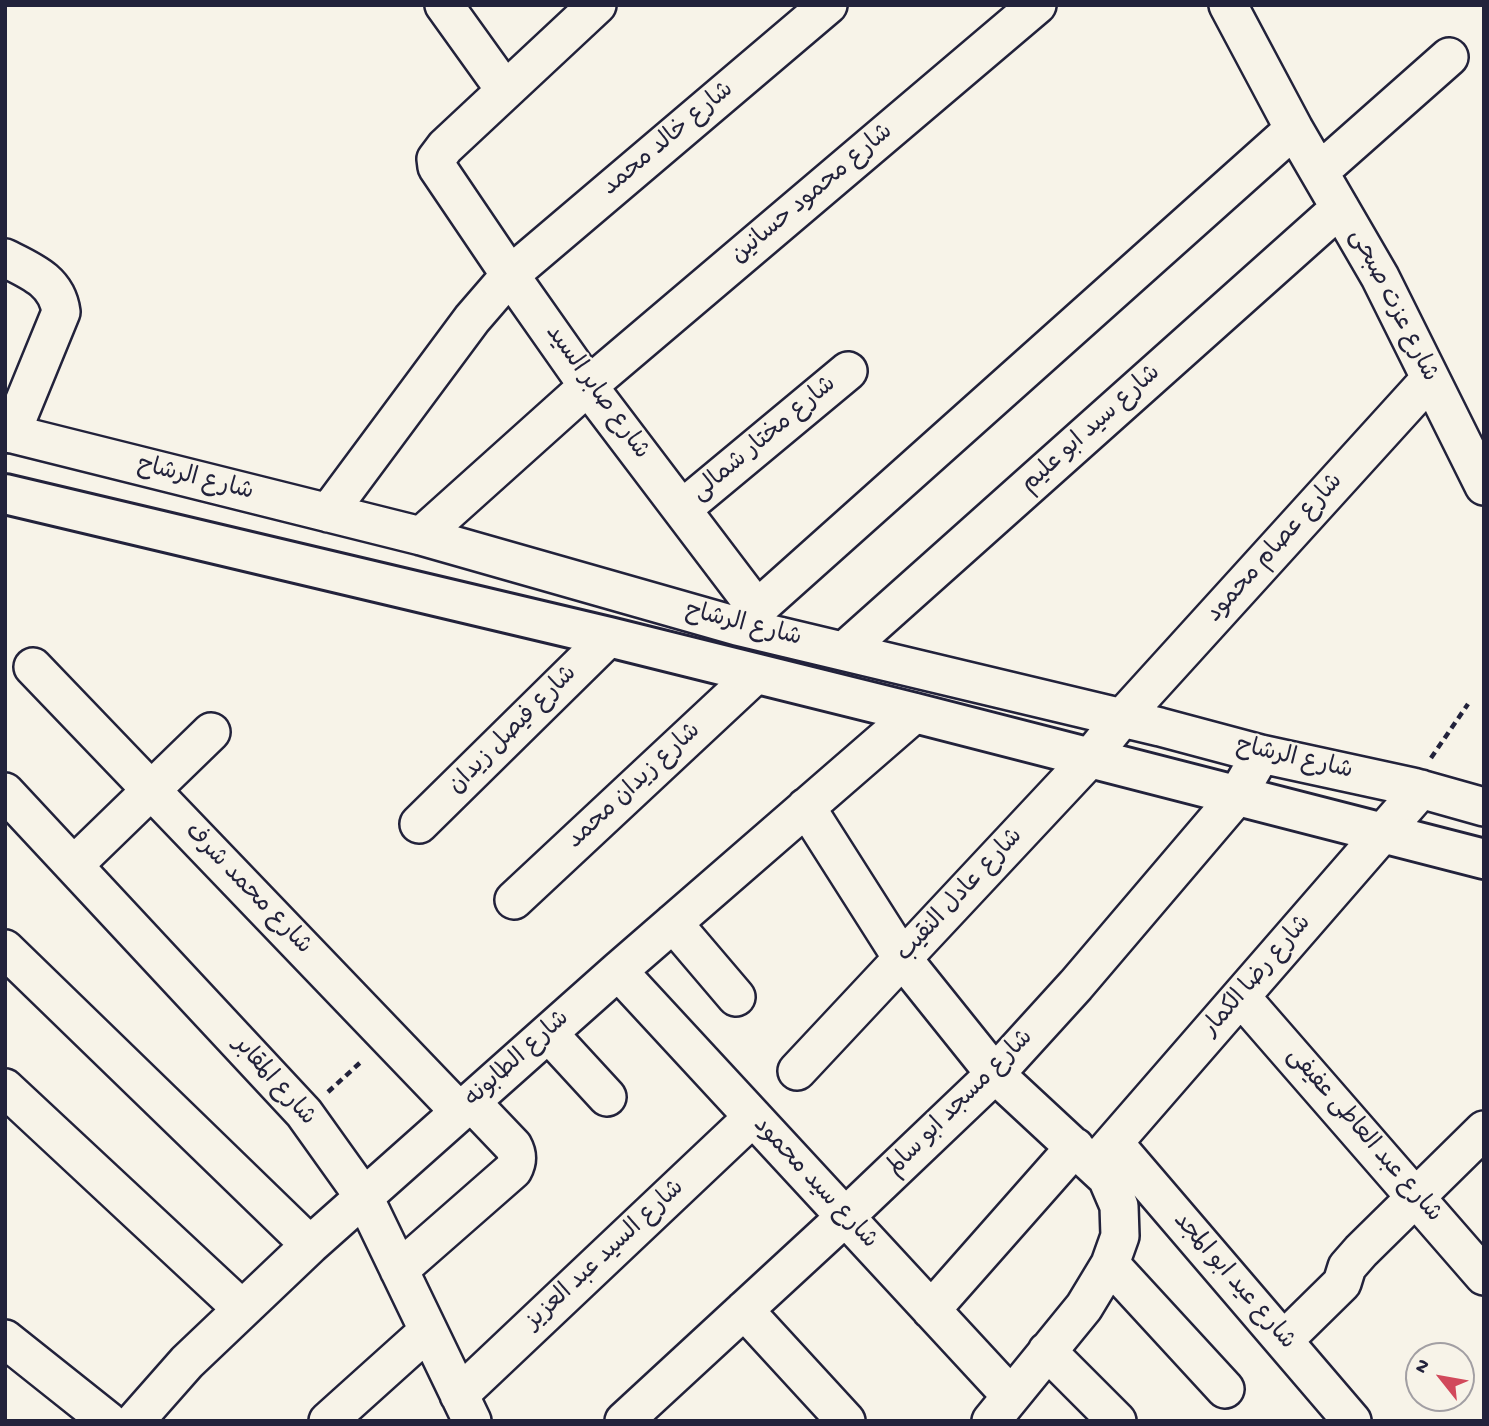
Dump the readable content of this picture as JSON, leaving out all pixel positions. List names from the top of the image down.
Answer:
{
  "streets": {
    "main road": ["شارع الرشاح"],
    "street": [
      "شارع خالد محمد",
      "شارع محمود حسانين",
      "شارع عزت صبحى",
      "شارع صابر السيد",
      "شارع سيد ابو عليم",
      "شارع مختار شمالى",
      "شارع عصام محمود",
      "شارع فيصل زيدان",
      "شارع زيدان محمد",
      "شارع محمد شرف",
      "شارع عادل النقيب",
      "شارع رضا الكمار",
      "شارع الطابونه",
      "شارع المقابر",
      "شارع مسجد ابو سالم",
      "شارع عبد العاطى عفيفى",
      "شارع سيد محمود",
      "شارع السيد عبد العزيز",
      "شارع عيد ابو المجد"
    ]
  },
  "crossings": [
    ["شارع خالد محمد", "شارع صابر السيد"],
    ["شارع خالد محمد", "شارع الرشاح"],
    ["شارع محمود حسانين", "شارع صابر السيد"],
    ["شارع محمود حسانين", "شارع الرشاح"],
    ["شارع عزت صبحى", "شارع سيد ابو عليم"],
    ["شارع عزت صبحى", "شارع عصام محمود"],
    ["شارع صابر السيد", "شارع مختار شمالى"],
    ["شارع صابر السيد", "شارع الرشاح"],
    ["شارع سيد ابو عليم", "شارع الرشاح"],
    ["شارع الرشاح", "شارع عصام محمود"],
    ["شارع الرشاح", "شارع فيصل زيدان"],
    ["شارع الرشاح", "شارع زيدان محمد"],
    ["شارع الرشاح", "شارع عادل النقيب"],
    ["شارع الرشاح", "شارع رضا الكمار"],
    ["شارع الرشاح", "شارع الطابونه"],
    ["شارع الرشاح", "شارع مسجد ابو سالم"],
    ["شارع عصام محمود", "شارع عادل النقيب"],
    ["شارع محمد شرف", "شارع الطابونه"],
    ["شارع محمد شرف", "شارع المقابر"],
    ["شارع رضا الكمار", "شارع عبد العاطى عفيفى"],
    ["شارع رضا الكمار", "شارع سيد محمود"],
    ["شارع رضا الكمار", "شارع عيد ابو المجد"],
    ["شارع الطابونه", "شارع المقابر"],
    ["شارع الطابونه", "شارع سيد محمود"],
    ["شارع المقابر", "شارع السيد عبد العزيز"],
    ["شارع مسجد ابو سالم", "شارع سيد محمود"],
    ["شارع سيد محمود", "شارع السيد عبد العزيز"]
  ],
  "north": "top left"
}
